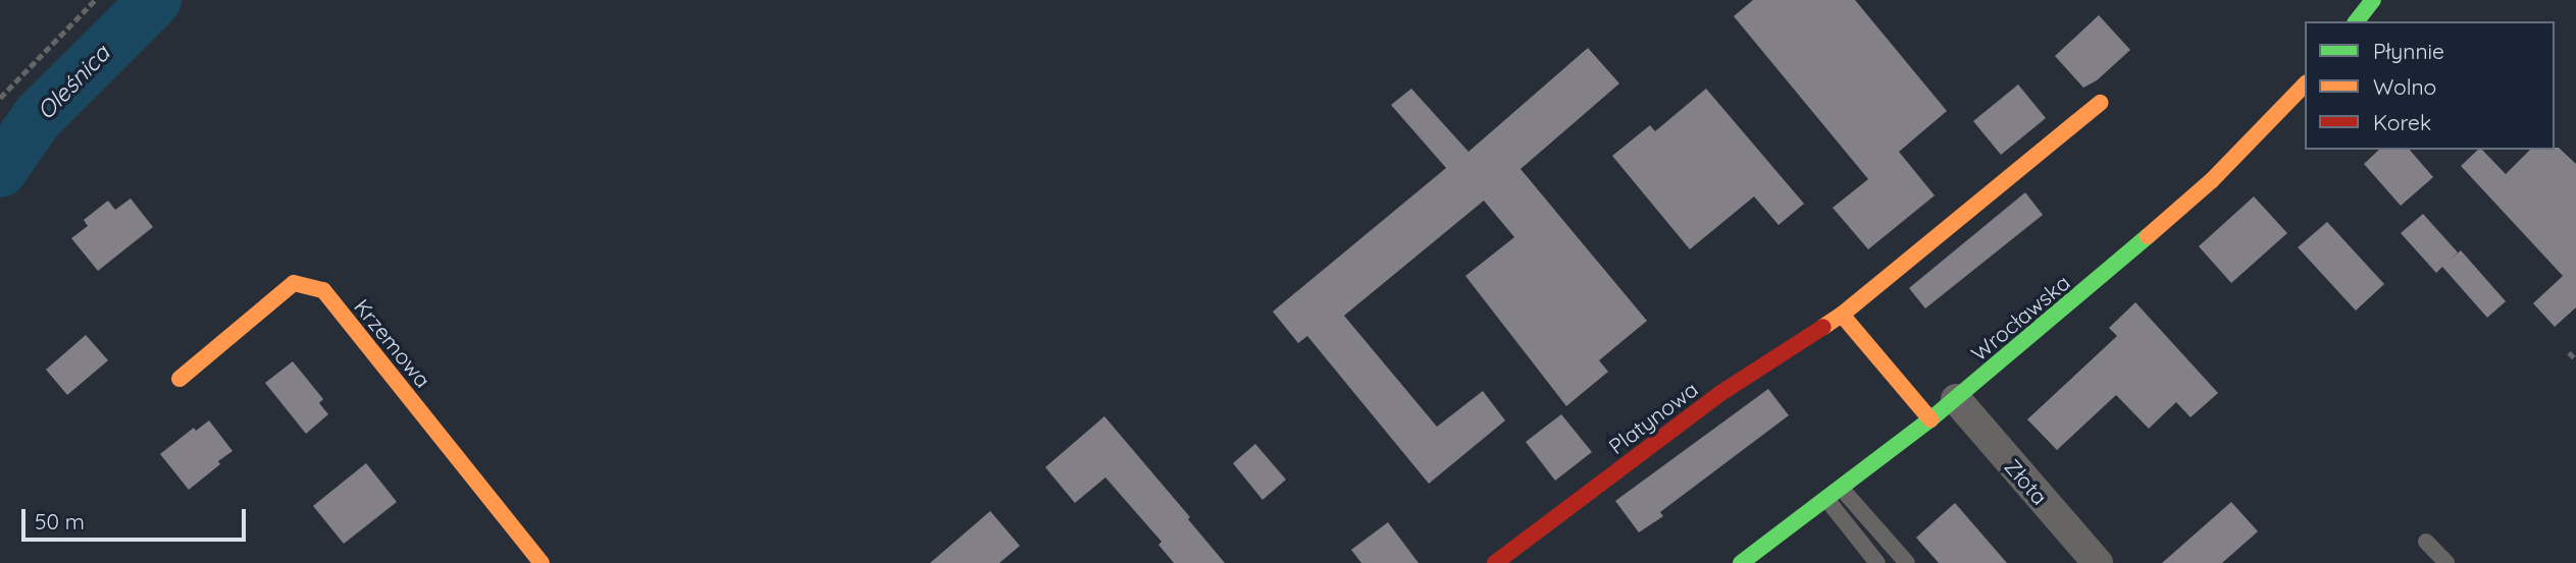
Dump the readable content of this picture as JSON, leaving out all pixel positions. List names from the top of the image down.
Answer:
{
  "streets": {
    "street": [
      "Wrocławska",
      "Krzemowa",
      "Platynowa",
      "Złota"
    ]
  },
  "crossings": [
    ["Wrocławska", "Złota"]
  ],
  "water": ["Oleśnica"],
  "legend": ["Płynnie", "Wolno", "Korek"],
  "scale_bar": "50 m"
}
